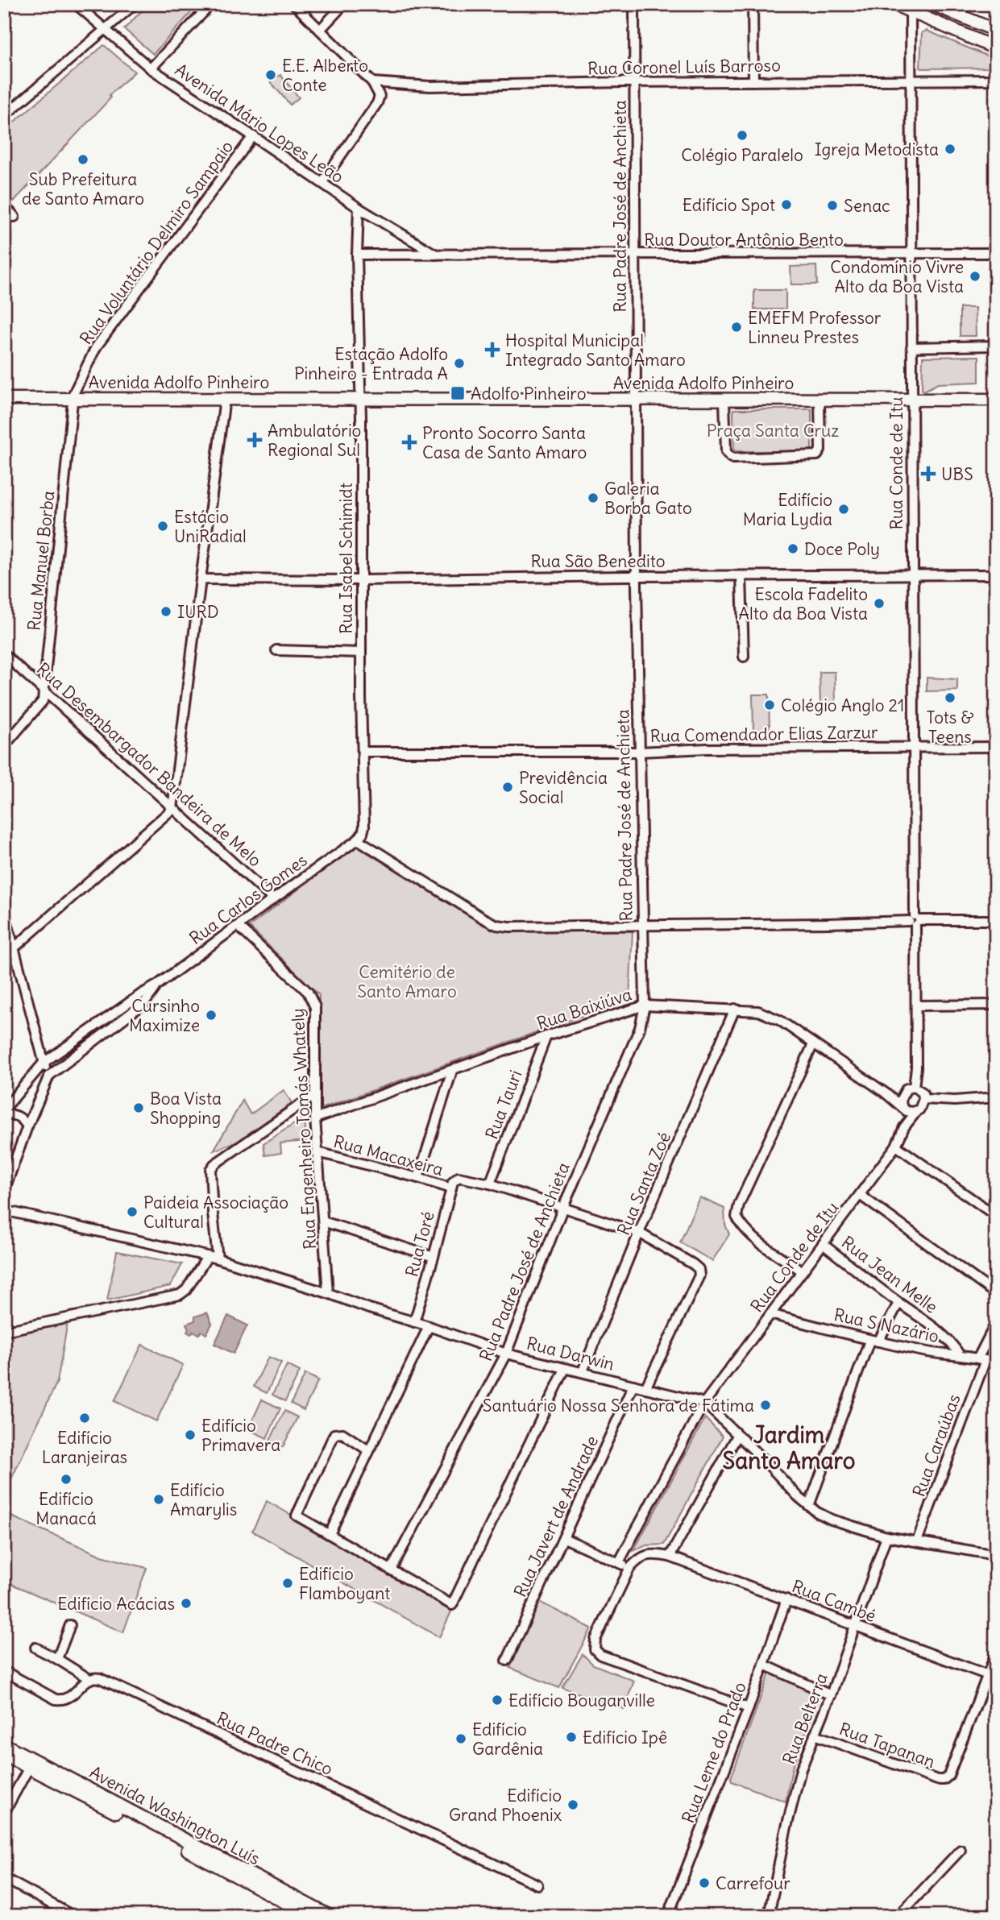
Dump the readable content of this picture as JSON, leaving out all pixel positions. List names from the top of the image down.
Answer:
{
  "streets": {
    "main road": ["Avenida Adolfo Pinheiro", "Avenida Washington Luís"],
    "street": [
      "Rua Coronel Luís Barroso",
      "Avenida Mário Lopes Leão",
      "Rua Padre José de Anchieta",
      "Rua Doutor Antônio Bento",
      "Rua Voluntário Delmiro Sampaio",
      "Rua Conde de Itu",
      "Rua Isabel Schimidt",
      "Rua Manuel Borba",
      "Rua São Benedito",
      "Rua Comendador Elias Zarzur",
      "Rua Desembargador Bandeira de Melo",
      "Rua Carlos Gomes",
      "Rua Baixiúva",
      "Rua Tauri",
      "Rua Engenheiro Tomás Whately",
      "Rua Macaxeira",
      "Rua Santa Zoé",
      "Rua Toré",
      "Rua Jean Melle",
      "Rua S Nazário",
      "Rua Darwin",
      "Rua Caraúbas",
      "Rua Javert de Andrade",
      "Rua Cambé",
      "Rua Belterra",
      "Rua Padre Chico",
      "Rua Tapanan",
      "Rua Leme do Prado"
    ]
  },
  "crossings": [
    ["Rua Coronel Luís Barroso", "Rua Padre José de Anchieta"],
    ["Rua Coronel Luís Barroso", "Rua Conde de Itu"],
    ["Avenida Mário Lopes Leão", "Rua Doutor Antônio Bento"],
    ["Avenida Mário Lopes Leão", "Rua Voluntário Delmiro Sampaio"],
    ["Avenida Mário Lopes Leão", "Rua Isabel Schimidt"],
    ["Rua Padre José de Anchieta", "Rua Doutor Antônio Bento"],
    ["Rua Padre José de Anchieta", "Avenida Adolfo Pinheiro"],
    ["Rua Padre José de Anchieta", "Rua São Benedito"],
    ["Rua Padre José de Anchieta", "Rua Comendador Elias Zarzur"],
    ["Rua Padre José de Anchieta", "Rua Baixiúva"],
    ["Rua Padre José de Anchieta", "Rua Darwin"],
    ["Rua Doutor Antônio Bento", "Rua Conde de Itu"],
    ["Rua Doutor Antônio Bento", "Rua Isabel Schimidt"],
    ["Rua Voluntário Delmiro Sampaio", "Avenida Adolfo Pinheiro"],
    ["Rua Voluntário Delmiro Sampaio", "Rua Manuel Borba"],
    ["Avenida Adolfo Pinheiro", "Rua Conde de Itu"],
    ["Avenida Adolfo Pinheiro", "Rua Isabel Schimidt"],
    ["Avenida Adolfo Pinheiro", "Rua Manuel Borba"],
    ["Rua Conde de Itu", "Rua São Benedito"],
    ["Rua Conde de Itu", "Rua Comendador Elias Zarzur"],
    ["Rua Conde de Itu", "Rua Baixiúva"],
    ["Rua Conde de Itu", "Rua Jean Melle"],
    ["Rua Conde de Itu", "Rua S Nazário"],
    ["Rua Conde de Itu", "Rua Darwin"],
    ["Rua Isabel Schimidt", "Rua São Benedito"],
    ["Rua Isabel Schimidt", "Rua Comendador Elias Zarzur"],
    ["Rua Isabel Schimidt", "Rua Carlos Gomes"],
    ["Rua Manuel Borba", "Rua Desembargador Bandeira de Melo"],
    ["Rua Desembargador Bandeira de Melo", "Rua Carlos Gomes"],
    ["Rua Carlos Gomes", "Rua Engenheiro Tomás Whately"],
    ["Rua Baixiúva", "Rua Tauri"],
    ["Rua Baixiúva", "Rua Engenheiro Tomás Whately"],
    ["Rua Baixiúva", "Rua Santa Zoé"],
    ["Rua Tauri", "Rua Toré"],
    ["Rua Engenheiro Tomás Whately", "Rua Macaxeira"],
    ["Rua Engenheiro Tomás Whately", "Rua Darwin"],
    ["Rua Macaxeira", "Rua Toré"],
    ["Rua Santa Zoé", "Rua Darwin"],
    ["Rua Toré", "Rua Darwin"],
    ["Rua Jean Melle", "Rua S Nazário"],
    ["Rua S Nazário", "Rua Caraúbas"],
    ["Rua Darwin", "Rua Javert de Andrade"],
    ["Rua Cambé", "Rua Belterra"],
    ["Rua Cambé", "Rua Tapanan"],
    ["Rua Cambé", "Rua Leme do Prado"],
    ["Rua Belterra", "Rua Tapanan"]
  ],
  "districts": ["Jardim Santo Amaro"],
  "parks": ["Praça Santa Cruz", "Cemitério de Santo Amaro"],
  "places": {
    "other": [
      "E.E. Alberto Conte",
      "Colégio Paralelo",
      "Igreja Metodista",
      "Sub Prefeitura de Santo Amaro",
      "Edifício Spot",
      "Senac",
      "Condomínio Vivre Alto da Boa Vista",
      "EMEFM Professor Linneu Prestes",
      "Estação Adolfo Pinheiro - Entrada A",
      "Galeria Borba Gato",
      "Edifício Maria Lydia",
      "Estácio UniRadial",
      "Doce Poly",
      "Escola Fadelito Alto da Boa Vista",
      "IURD",
      "Tots & Teens",
      "Colégio Anglo 21",
      "Previdência Social",
      "Cursinho Maximize",
      "Boa Vista Shopping",
      "Paideia Associação Cultural",
      "Santuário Nossa Senhora de Fátima",
      "Edifício Laranjeiras",
      "Edifício Primavera",
      "Edifício Manacá",
      "Edifício Amarylis",
      "Edifício Flamboyant",
      "Edifício Acácias",
      "Edifício Bouganville",
      "Edifício Ipê",
      "Edifício Gardênia",
      "Edifício Grand Phoenix",
      "Carrefour"
    ],
    "health": [
      "Hospital Municipal Integrado Santo Amaro",
      "Ambulatório Regional Sul",
      "Pronto Socorro Santa Casa de Santo Amaro",
      "UBS"
    ],
    "transit": ["Adolfo Pinheiro"]
  }
}
